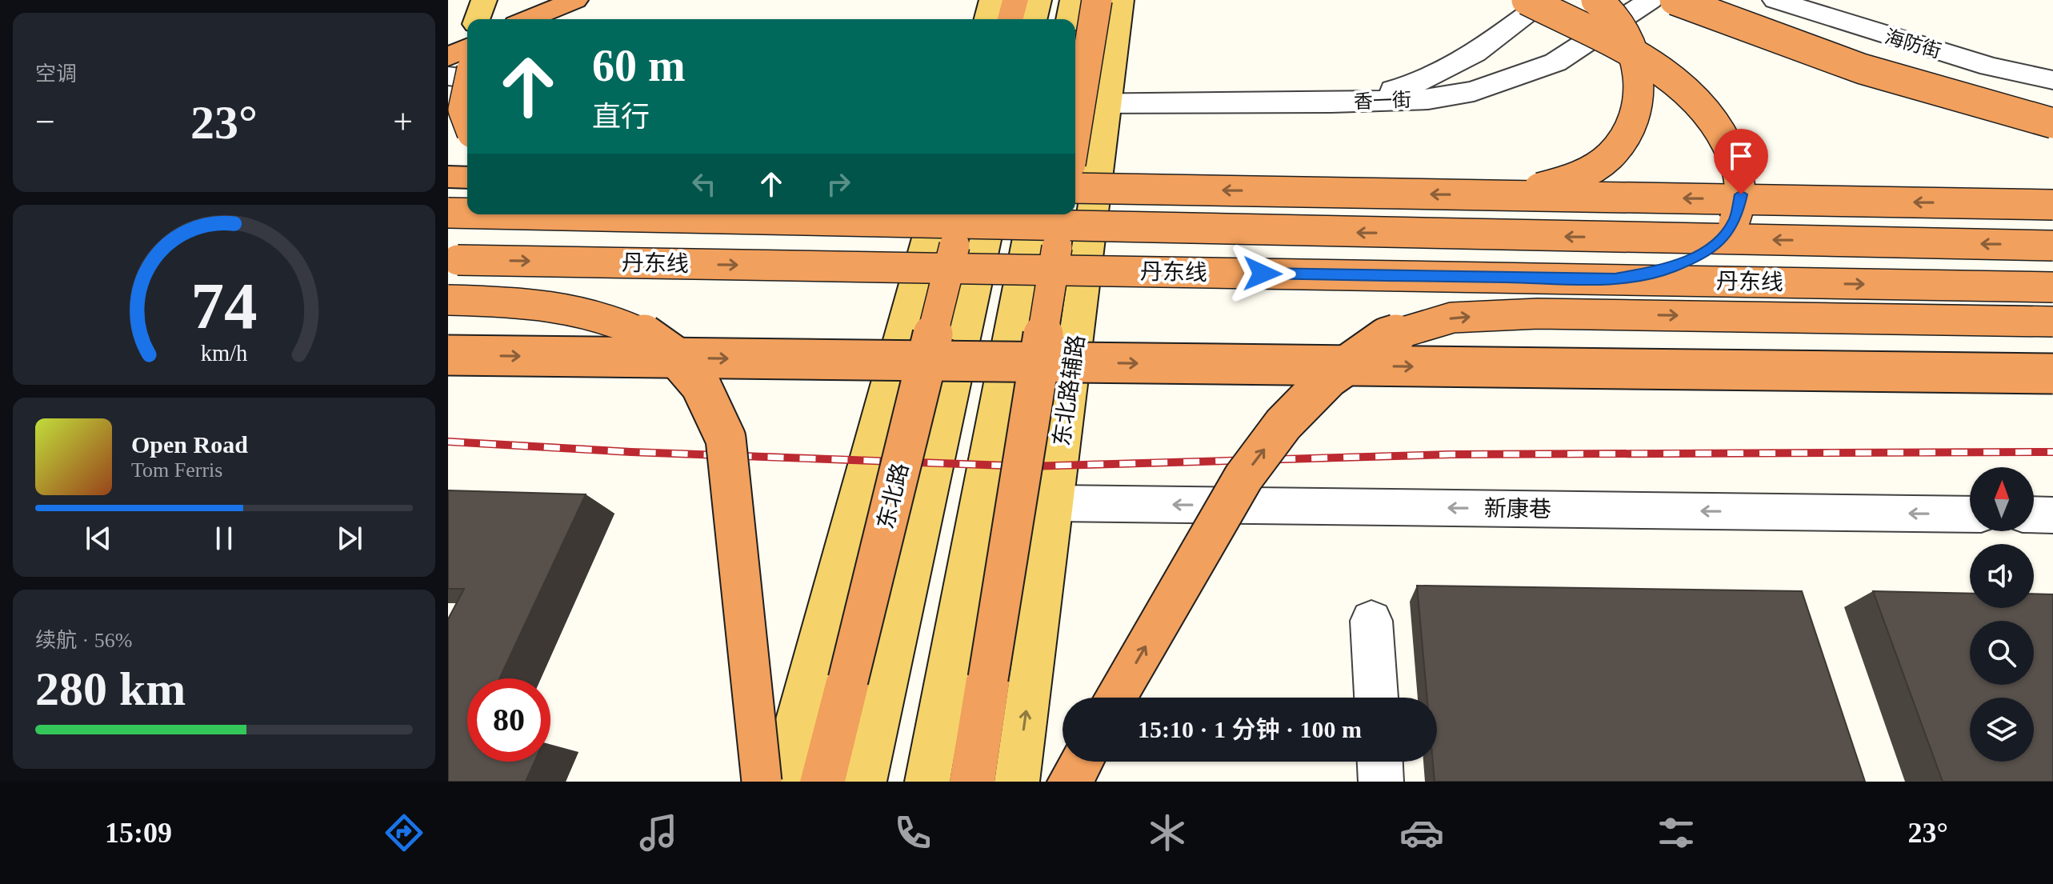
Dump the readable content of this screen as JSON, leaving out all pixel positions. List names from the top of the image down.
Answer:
{
  "streets": {
    "highway": ["丹东线", "东北路"],
    "main road": ["东北路辅路"],
    "street": ["海防街", "香一街", "新康巷"]
  },
  "crossings": [
    ["东北路辅路", "新康巷"]
  ],
  "one_way": ["新康巷"],
  "north": "top",
  "page": {
    "tile": [
      "空调",
      ["续航 · 56%", "280 km"]
    ],
    "turn": ["60 m", "直行"],
    "heat": ["−", "23°", "+"],
    "song": ["Open Road", "Tom Ferris"],
    "limit": "80",
    "trip": "15:10 · 1 分钟 · 100 m",
    "tabs": ["15:09", "23°"],
    "gauge": ["74", "km/h"]
  }
}
